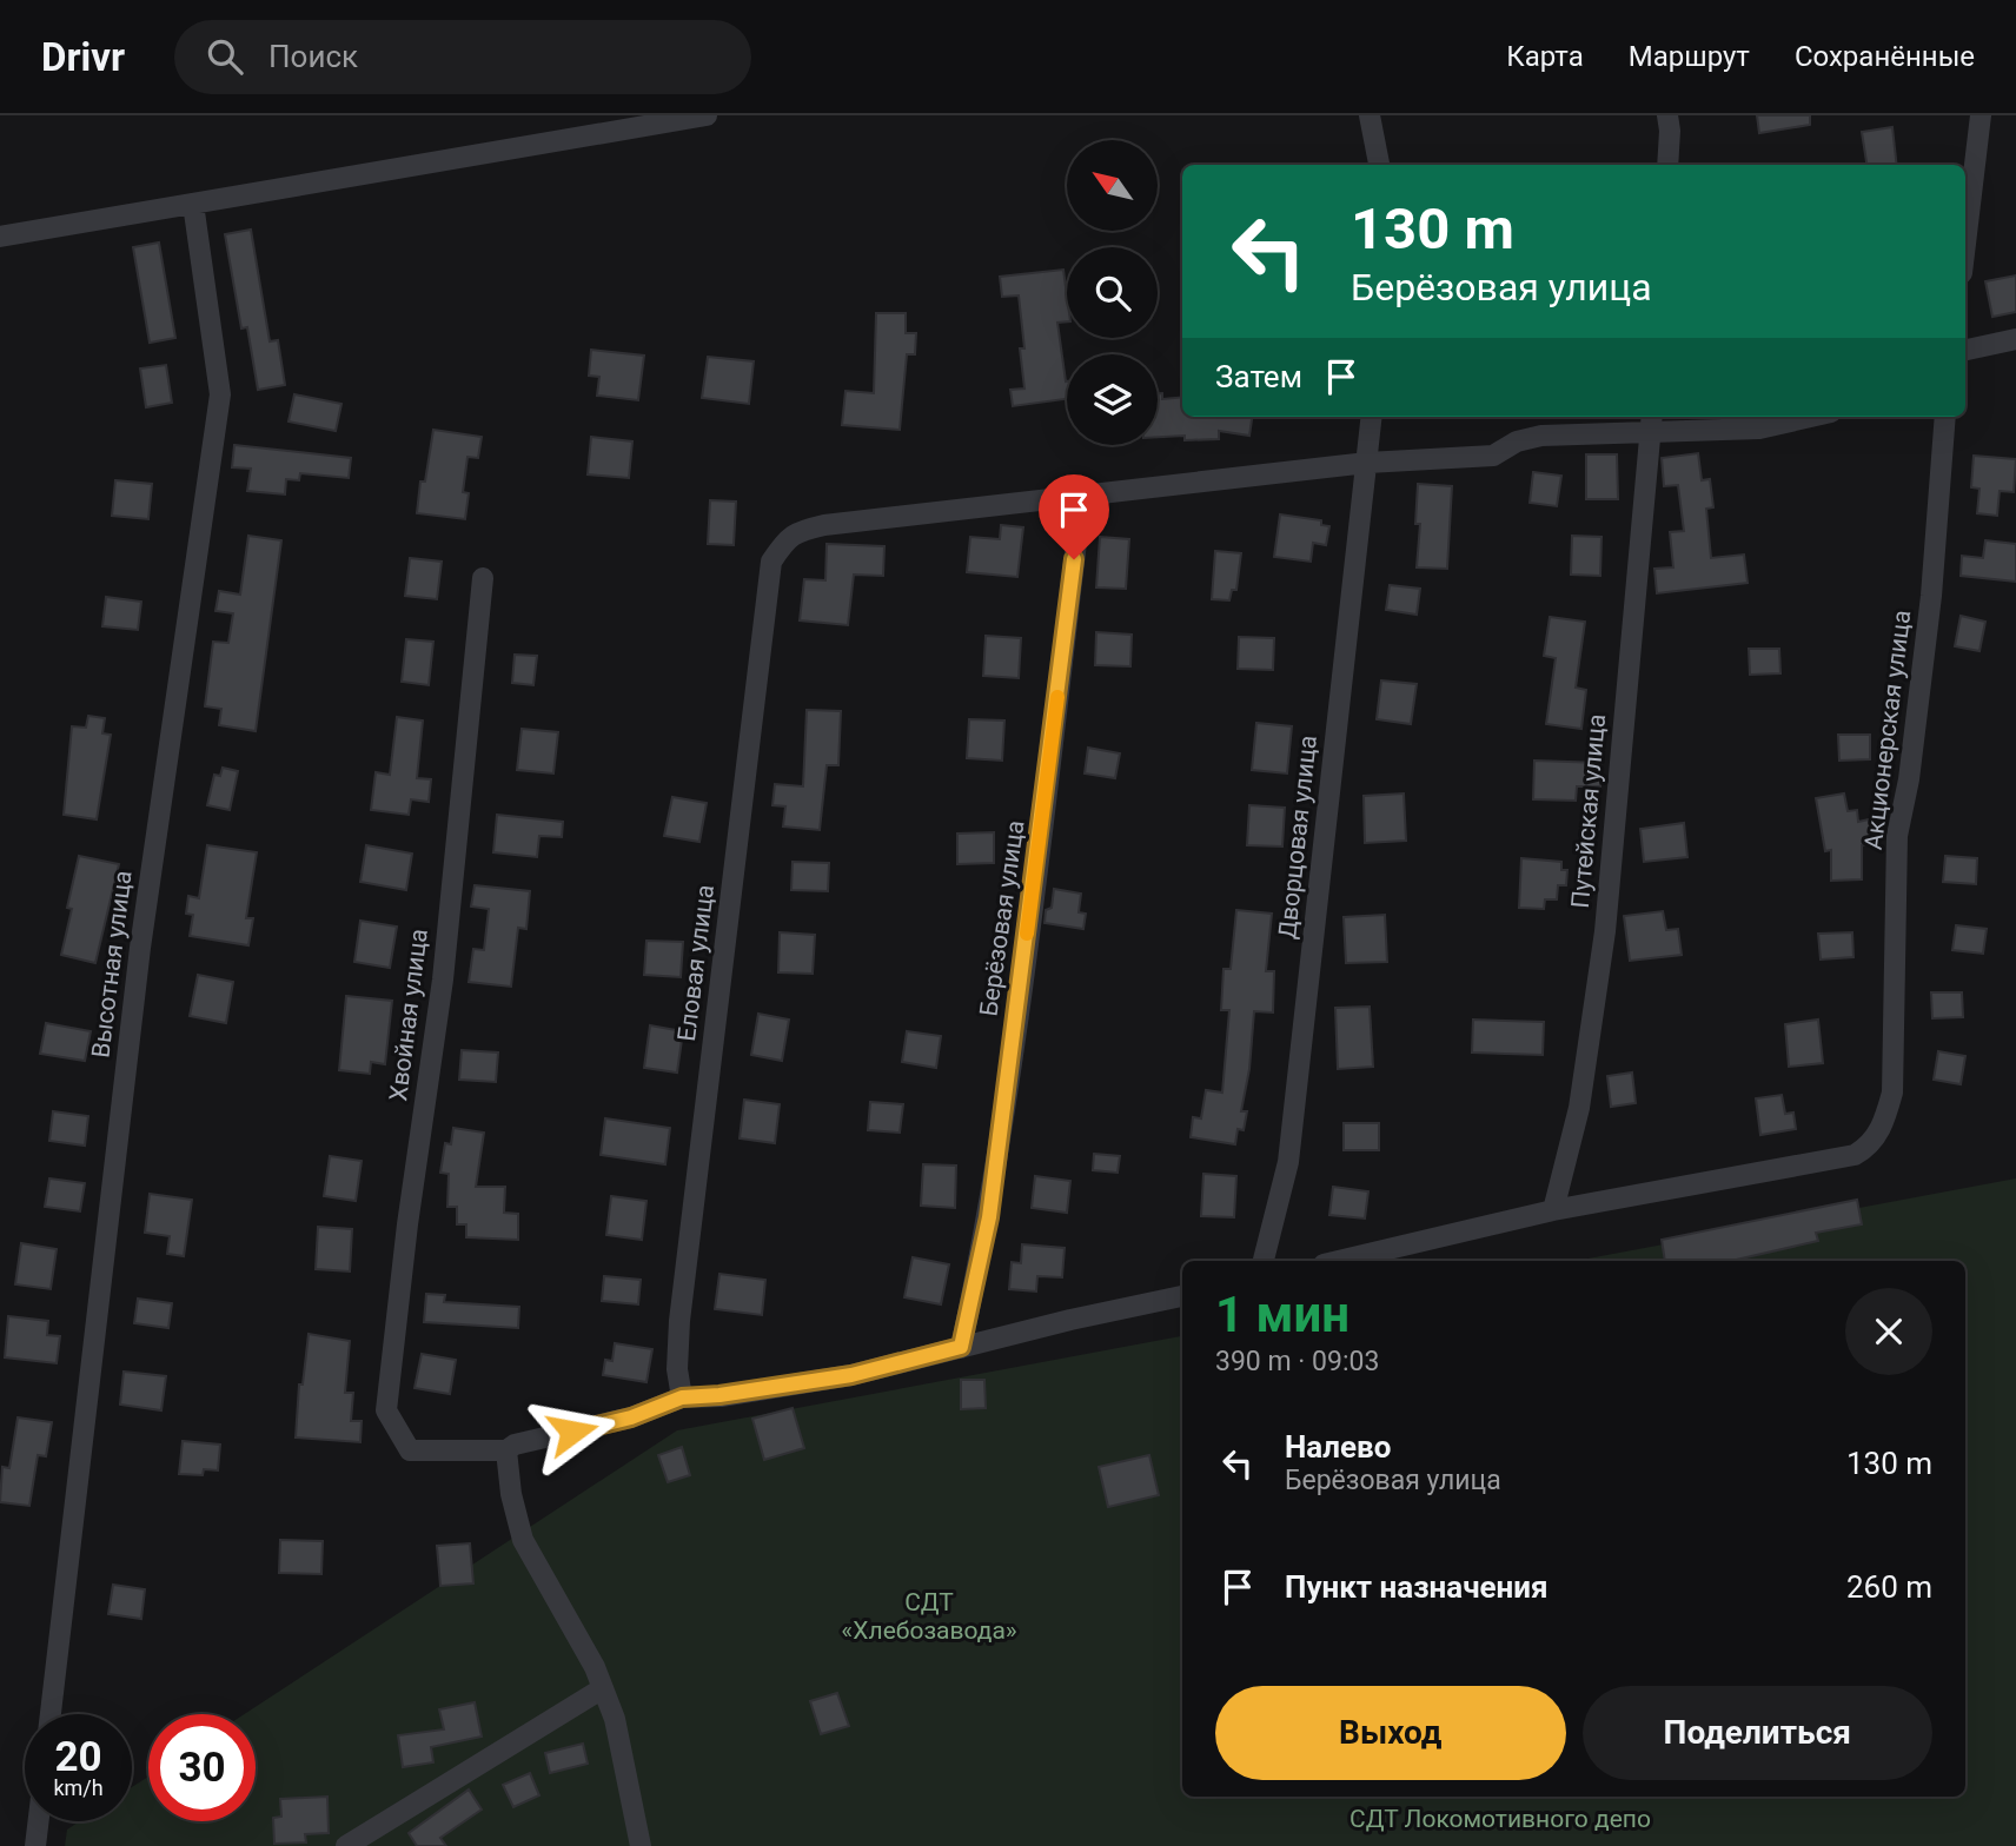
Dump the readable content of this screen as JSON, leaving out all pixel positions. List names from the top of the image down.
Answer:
{
  "streets": {
    "street": [
      "Акционерская улица",
      "Путейская улица",
      "Дворцовая улица",
      "Берёзовая улица",
      "Еловая улица",
      "Высотная улица",
      "Хвойная улица"
    ]
  },
  "crossings": [
    ["Акционерская улица", "Путейская улица"],
    ["Берёзовая улица", "Еловая улица"]
  ],
  "parks": ["СДТ «Хлебозавода»", "СДТ Локомотивного депо"],
  "north": "top left",
  "page": {
    "header": "Drivr",
    "search": "Поиск",
    "nav": ["Карта", "Маршрут", "Сохранённые"],
    "turn": ["130 m", "Берёзовая улица"],
    "then": "Затем",
    "heading": ["1 мин", "390 m · 09:03"],
    "list": [
      {
        "name": "Налево",
        "note": "Берёзовая улица",
        "value": "130 m"
      },
      {
        "name": "Пункт назначения",
        "value": "260 m"
      }
    ],
    "buttons": ["Выход", "Поделиться"],
    "speed": "20 km/h",
    "limit": "30"
  }
}
